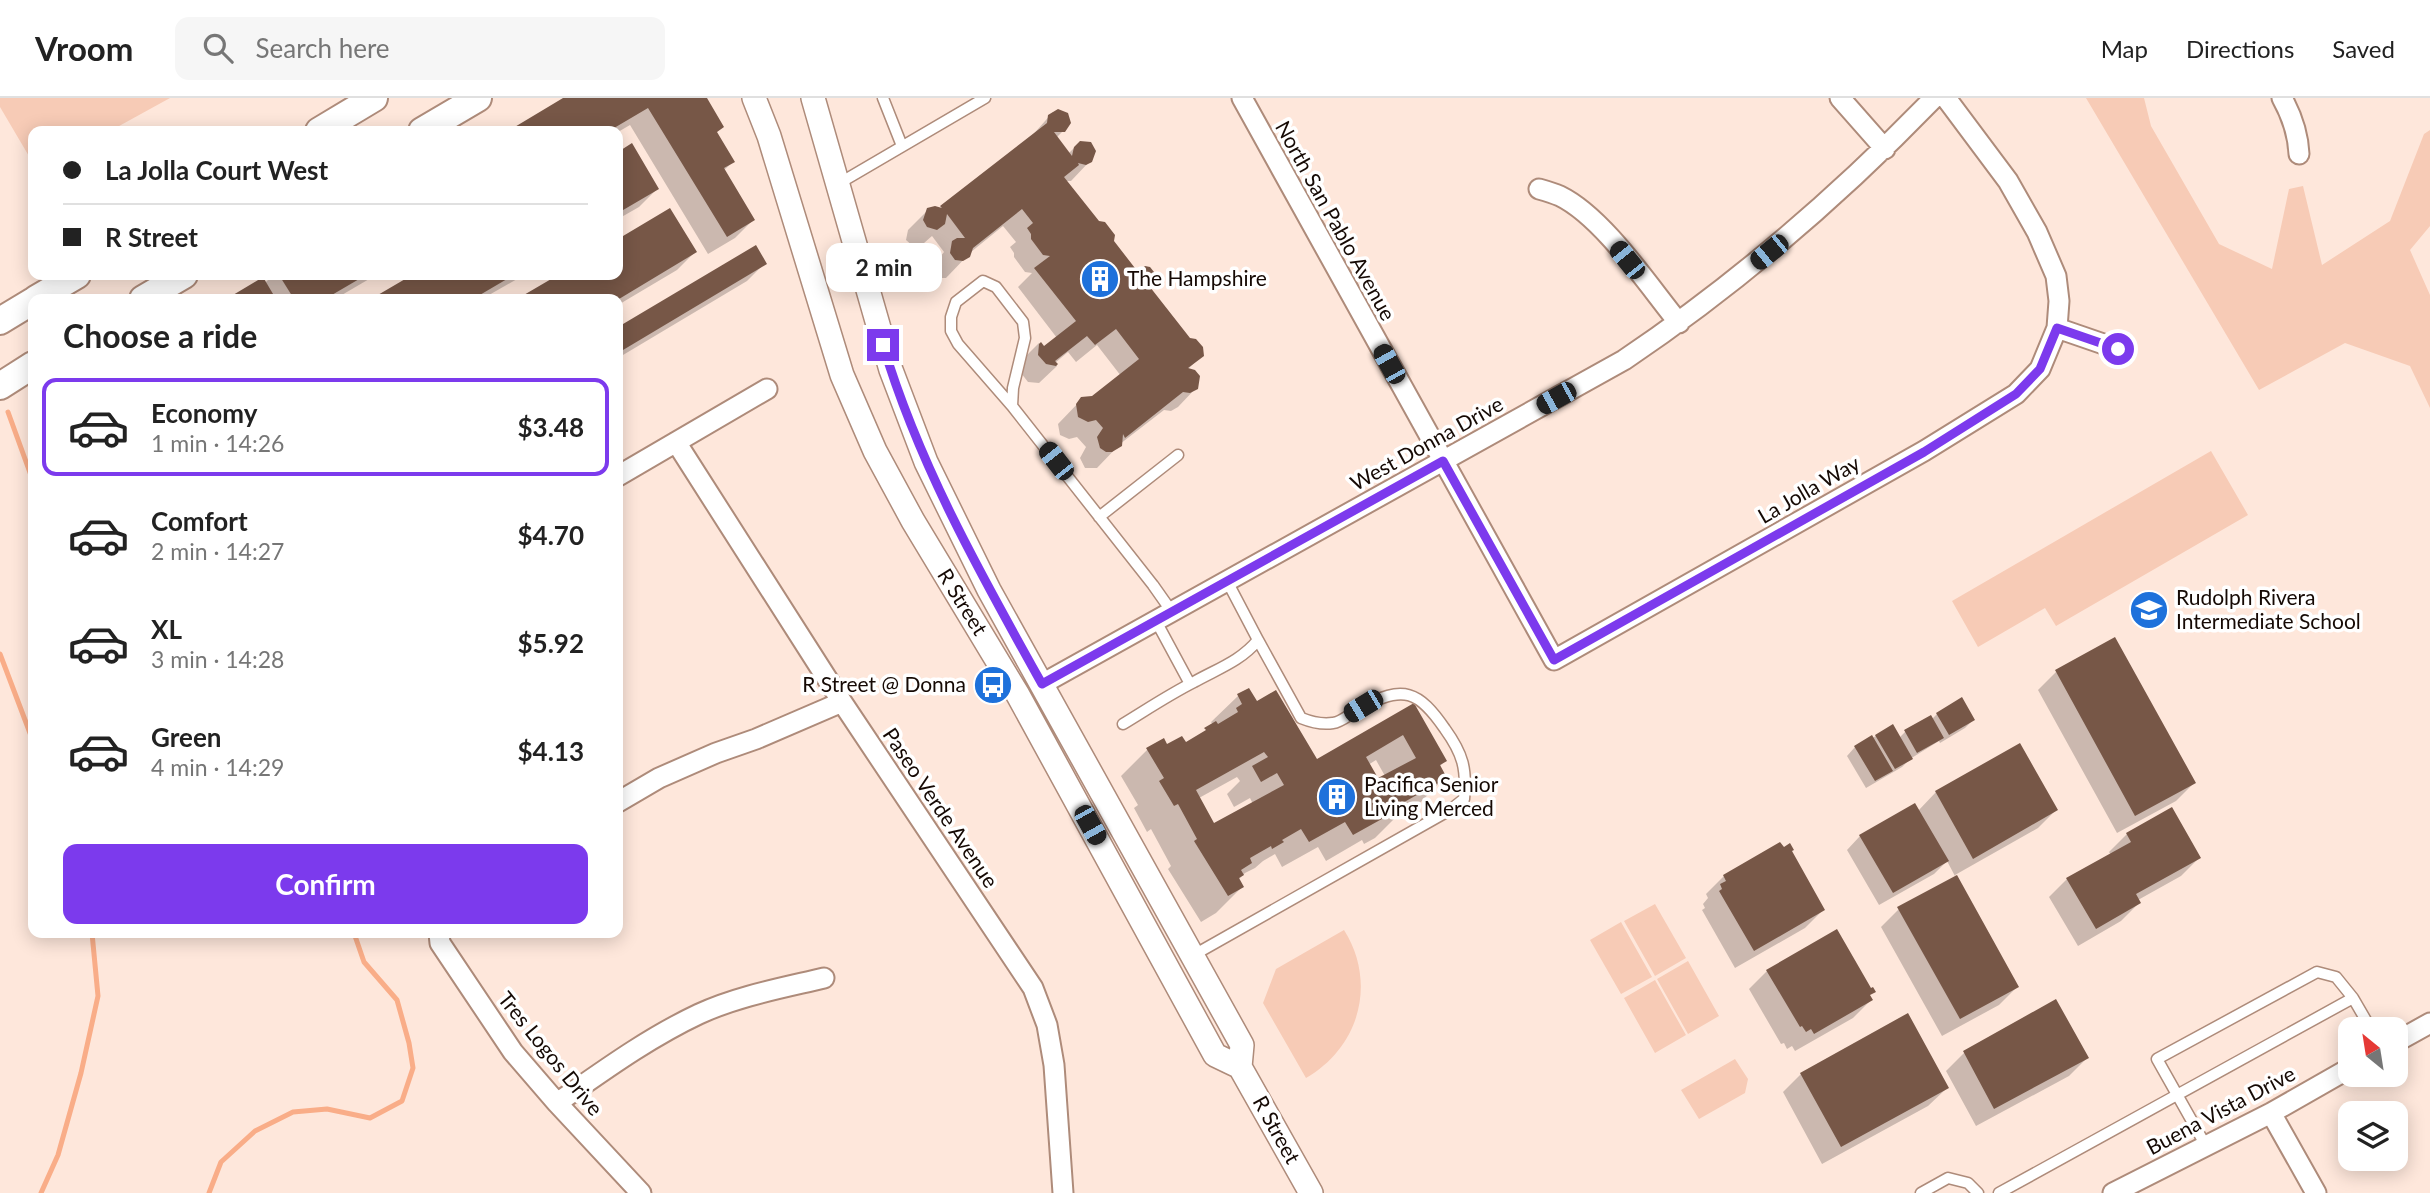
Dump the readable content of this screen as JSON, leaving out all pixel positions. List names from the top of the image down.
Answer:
{
  "streets": {
    "street": [
      "North San Pablo Avenue",
      "West Donna Drive",
      "La Jolla Way",
      "R Street",
      "Paseo Verde Avenue",
      "Tres Logos Drive",
      "Buena Vista Drive"
    ]
  },
  "crossings": [
    ["North San Pablo Avenue", "West Donna Drive"],
    ["North San Pablo Avenue", "La Jolla Way"],
    ["West Donna Drive", "R Street"]
  ],
  "places": {
    "building": ["The Hampshire", "Pacifica Senior Living Merced"],
    "school or university": ["Rudolph Rivera Intermediate School"],
    "bus stop": ["R Street @ Donna"]
  },
  "north": "top left",
  "page": {
    "header": "Vroom",
    "search": "Search here",
    "nav": ["Map", "Directions", "Saved"],
    "banner": ["La Jolla Court West", "R Street"],
    "bubble": "2 min",
    "heading": "Choose a ride",
    "list": [
      {
        "name": "Economy",
        "note": "1 min · 14:26",
        "value": "$3.48"
      },
      {
        "name": "Comfort",
        "note": "2 min · 14:27",
        "value": "$4.70"
      },
      {
        "name": "XL",
        "note": "3 min · 14:28",
        "value": "$5.92"
      },
      {
        "name": "Green",
        "note": "4 min · 14:29",
        "value": "$4.13"
      }
    ],
    "buttons": "Confirm"
  }
}
